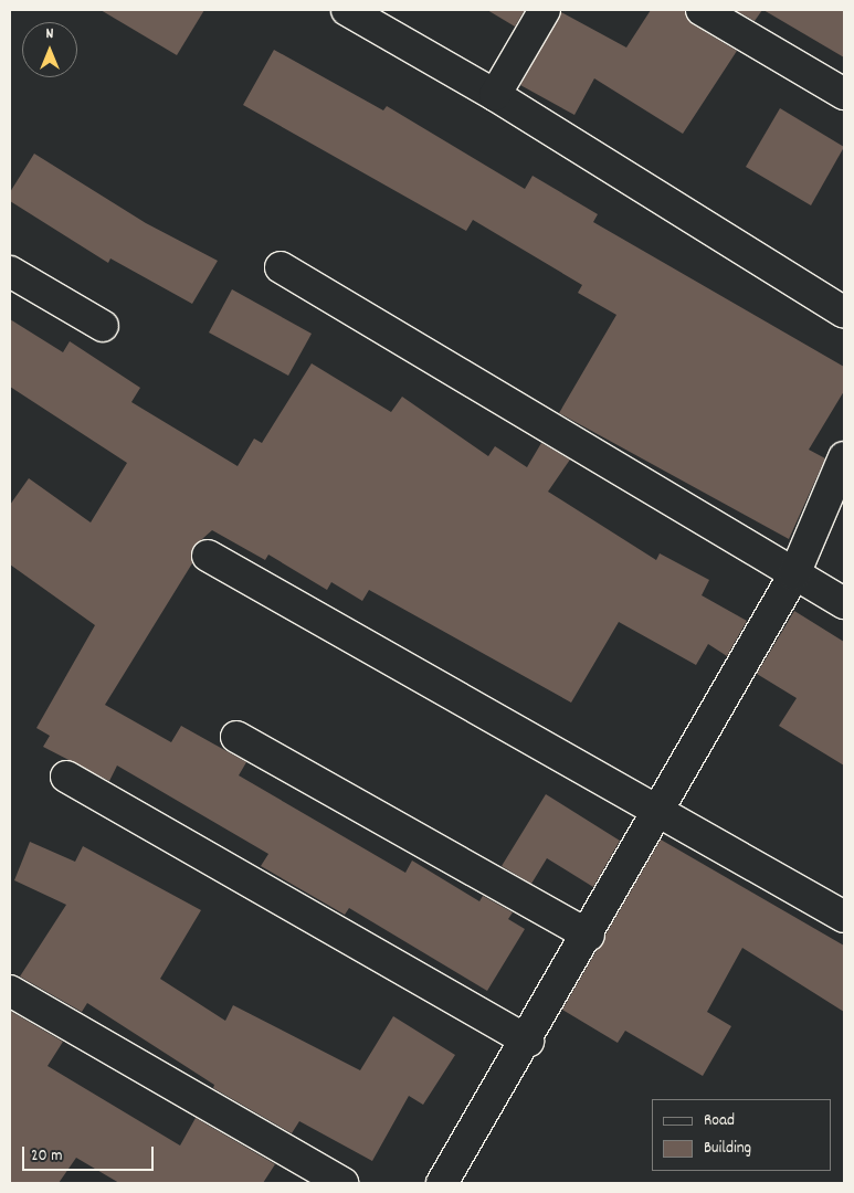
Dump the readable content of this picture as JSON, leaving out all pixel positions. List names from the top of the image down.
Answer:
{
  "legend": ["Road", "Building"],
  "scale_bar": "20 m",
  "north": "top"
}
